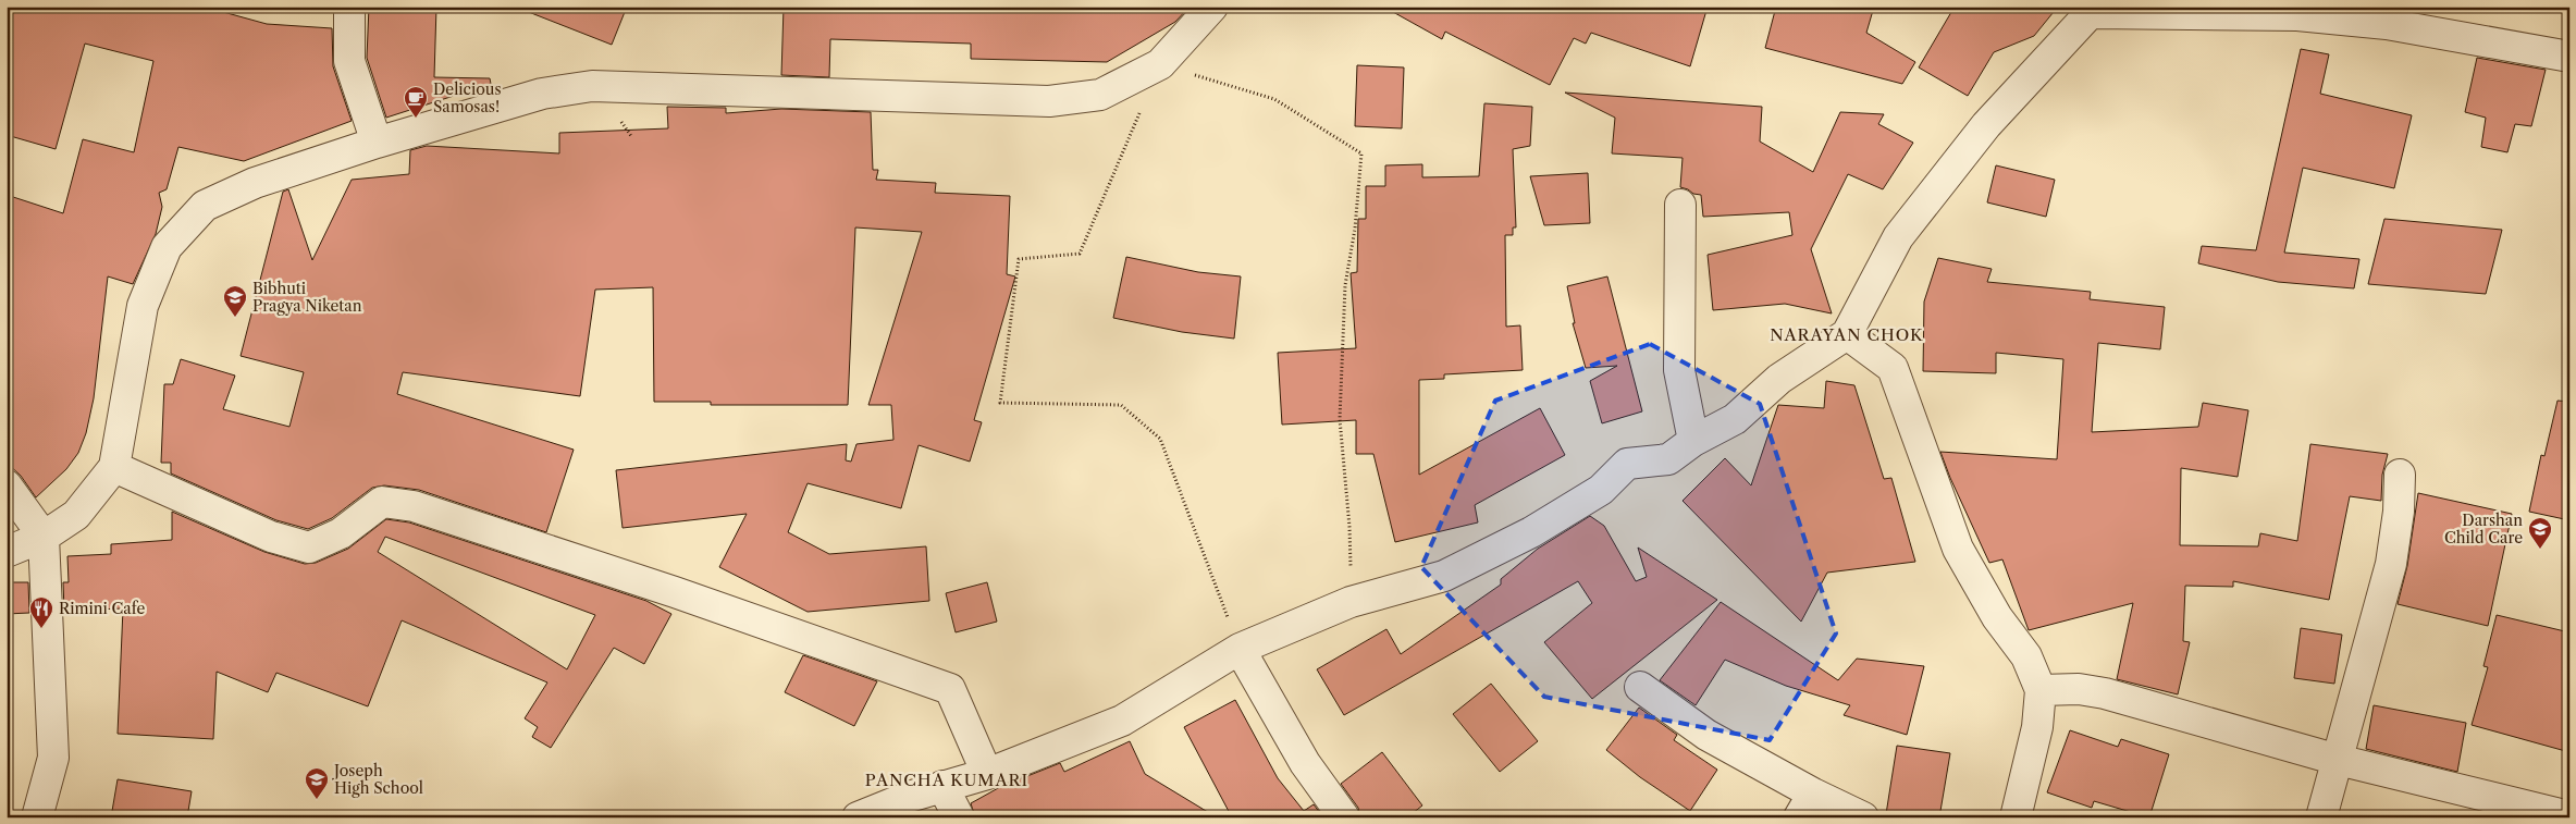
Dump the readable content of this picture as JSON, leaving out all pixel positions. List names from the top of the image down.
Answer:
{
  "districts": ["NARAYAN CHOK", "PANCHA KUMARI"],
  "places": {
    "cafe": ["Delicious Samosas!"],
    "school or university": ["Bibhuti Pragya Niketan", "Darshan Child Care", "Joseph High School"],
    "restaurant": ["Rimini Cafe"]
  }
}
